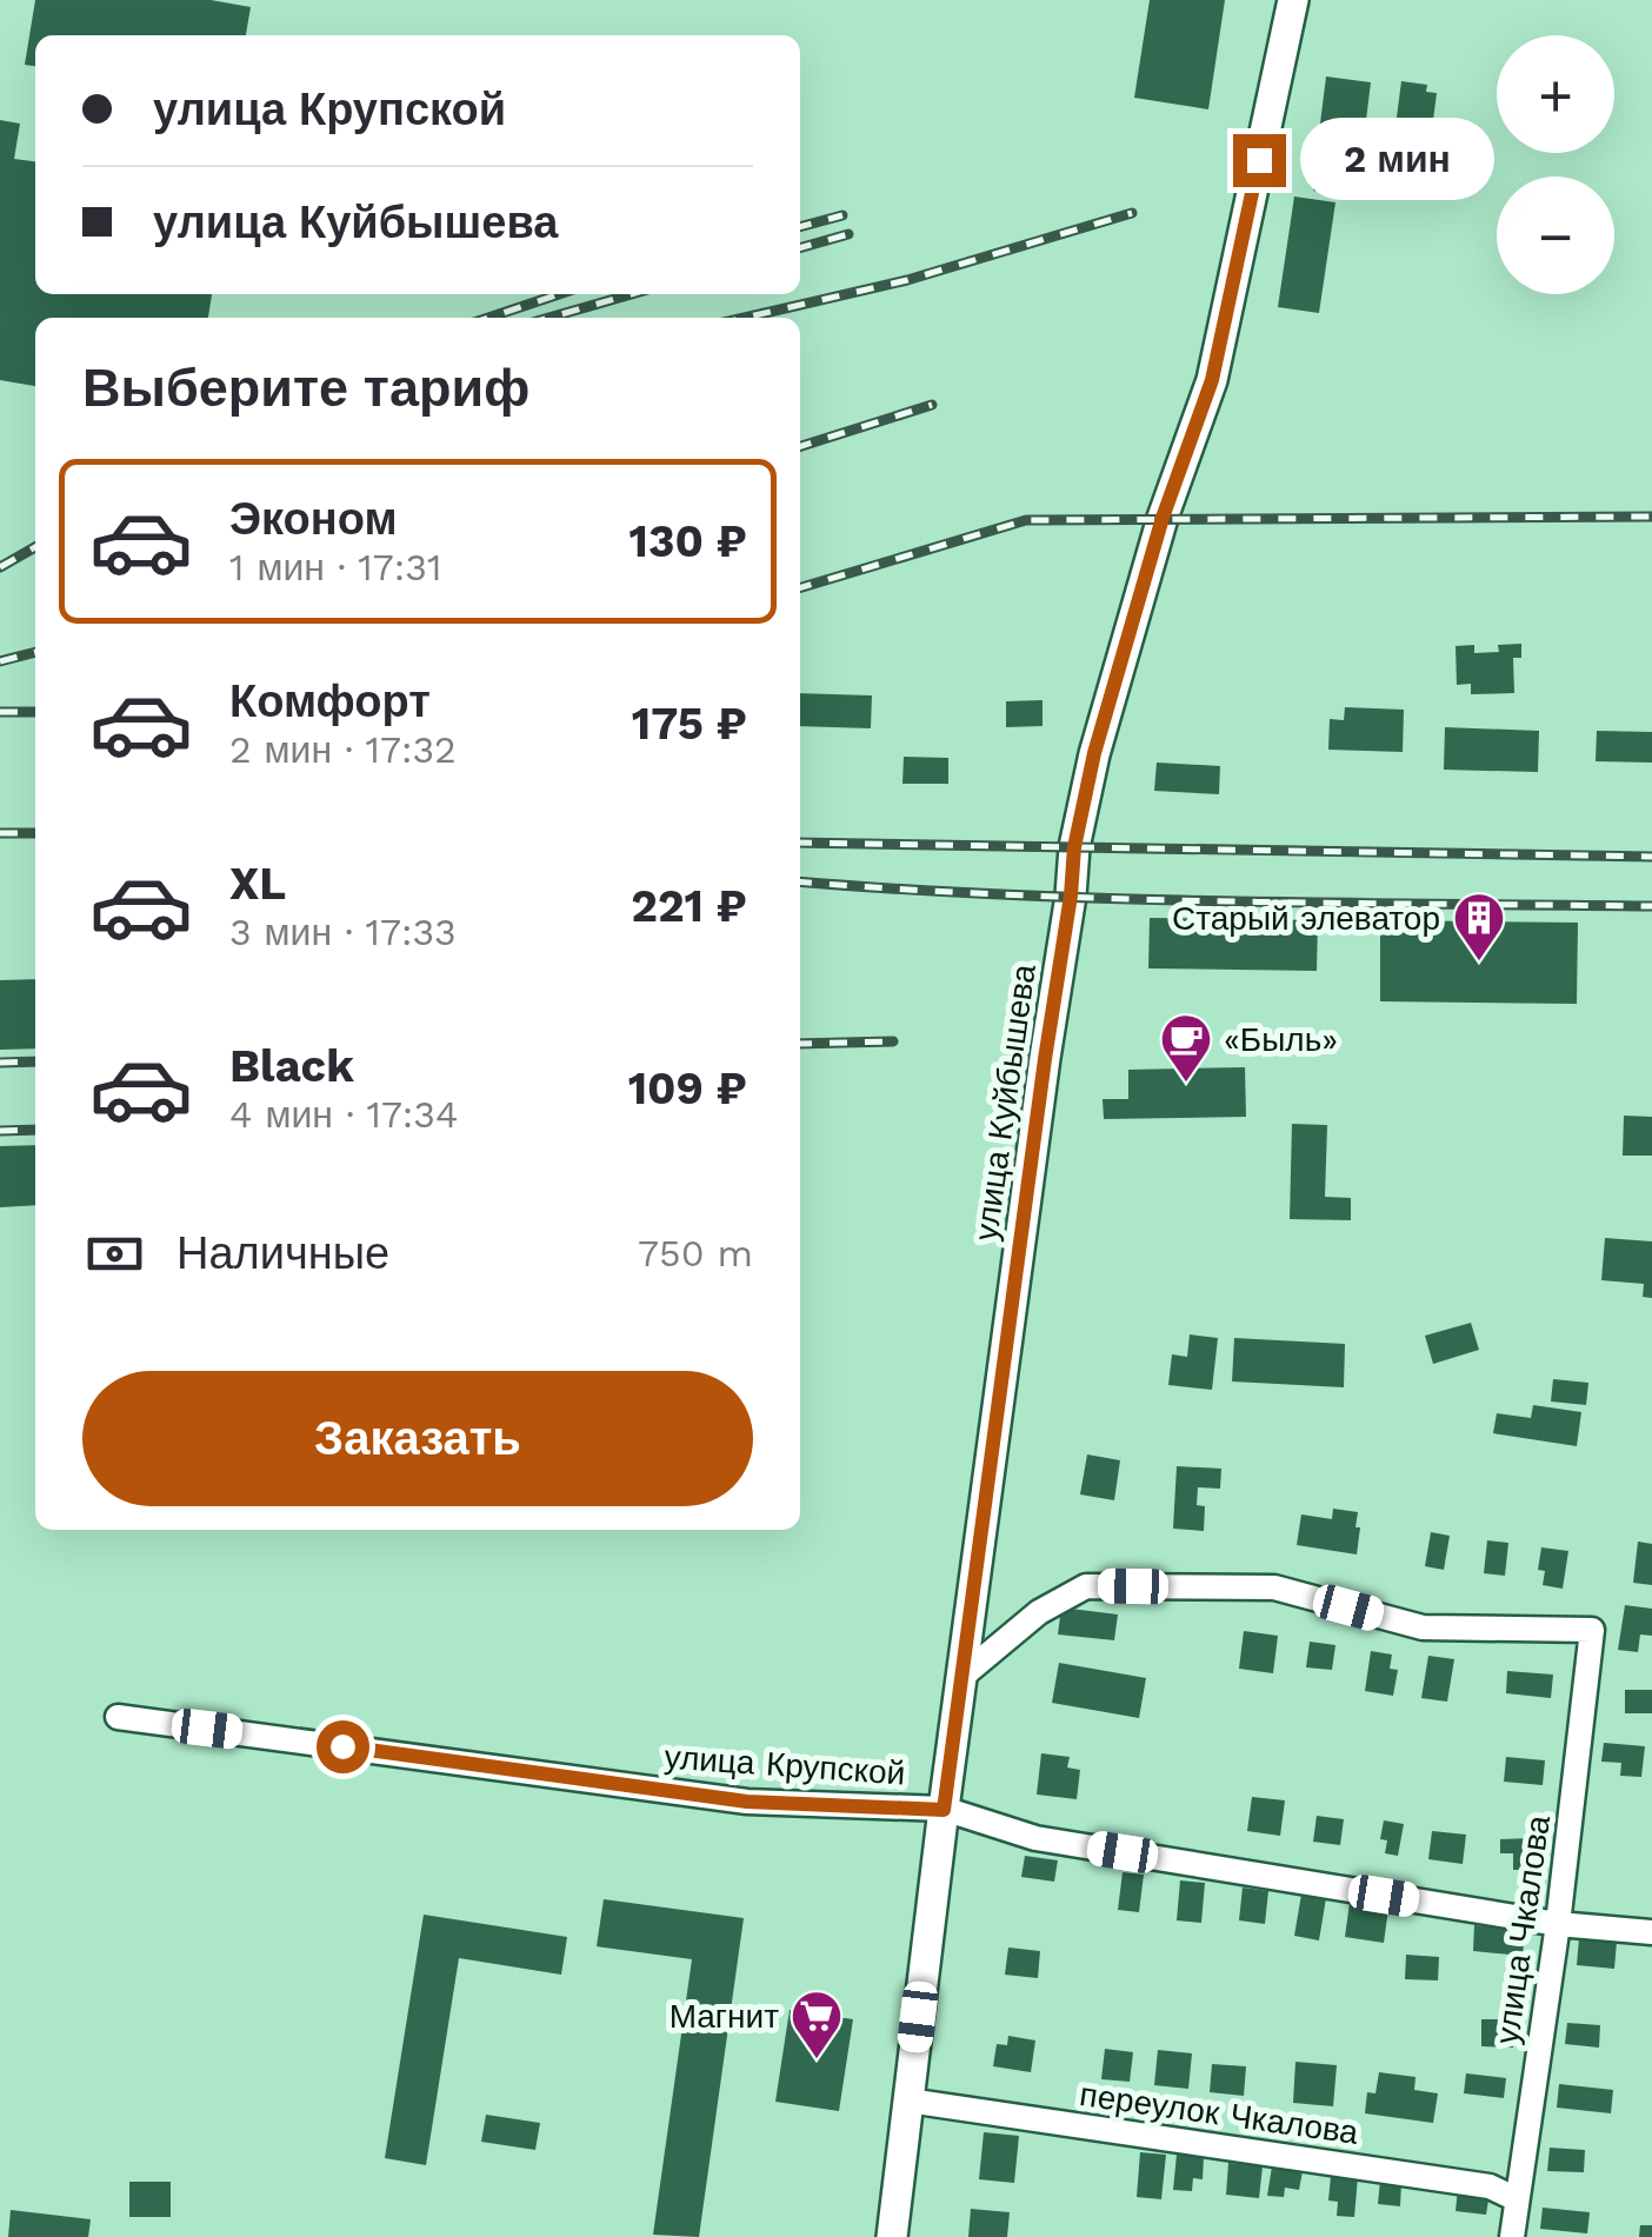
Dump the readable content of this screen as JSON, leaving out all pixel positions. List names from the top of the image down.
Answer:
{
  "streets": {
    "street": [
      "улица Куйбышева",
      "улица Крупской",
      "улица Чкалова",
      "переулок Чкалова"
    ]
  },
  "crossings": [
    ["улица Куйбышева", "улица Крупской"],
    ["улица Куйбышева", "улица Чкалова"],
    ["улица Куйбышева", "переулок Чкалова"],
    ["улица Крупской", "улица Чкалова"],
    ["улица Чкалова", "переулок Чкалова"]
  ],
  "places": {
    "building": ["Старый элеватор"],
    "cafe": ["«Быль»"],
    "supermarket": ["Магнит"]
  },
  "page": {
    "map_buttons": ["+", "−"],
    "banner": ["улица Крупской", "улица Куйбышева"],
    "bubble": "2 мин",
    "heading": "Выберите тариф",
    "list": [
      {
        "name": "Эконом",
        "note": "1 мин · 17:31",
        "value": "130 ₽"
      },
      {
        "name": "Комфорт",
        "note": "2 мин · 17:32",
        "value": "175 ₽"
      },
      {
        "name": "XL",
        "note": "3 мин · 17:33",
        "value": "221 ₽"
      },
      {
        "name": "Black",
        "note": "4 мин · 17:34",
        "value": "109 ₽"
      }
    ],
    "pay": ["Наличные", "750 m"],
    "buttons": "Заказать"
  }
}
